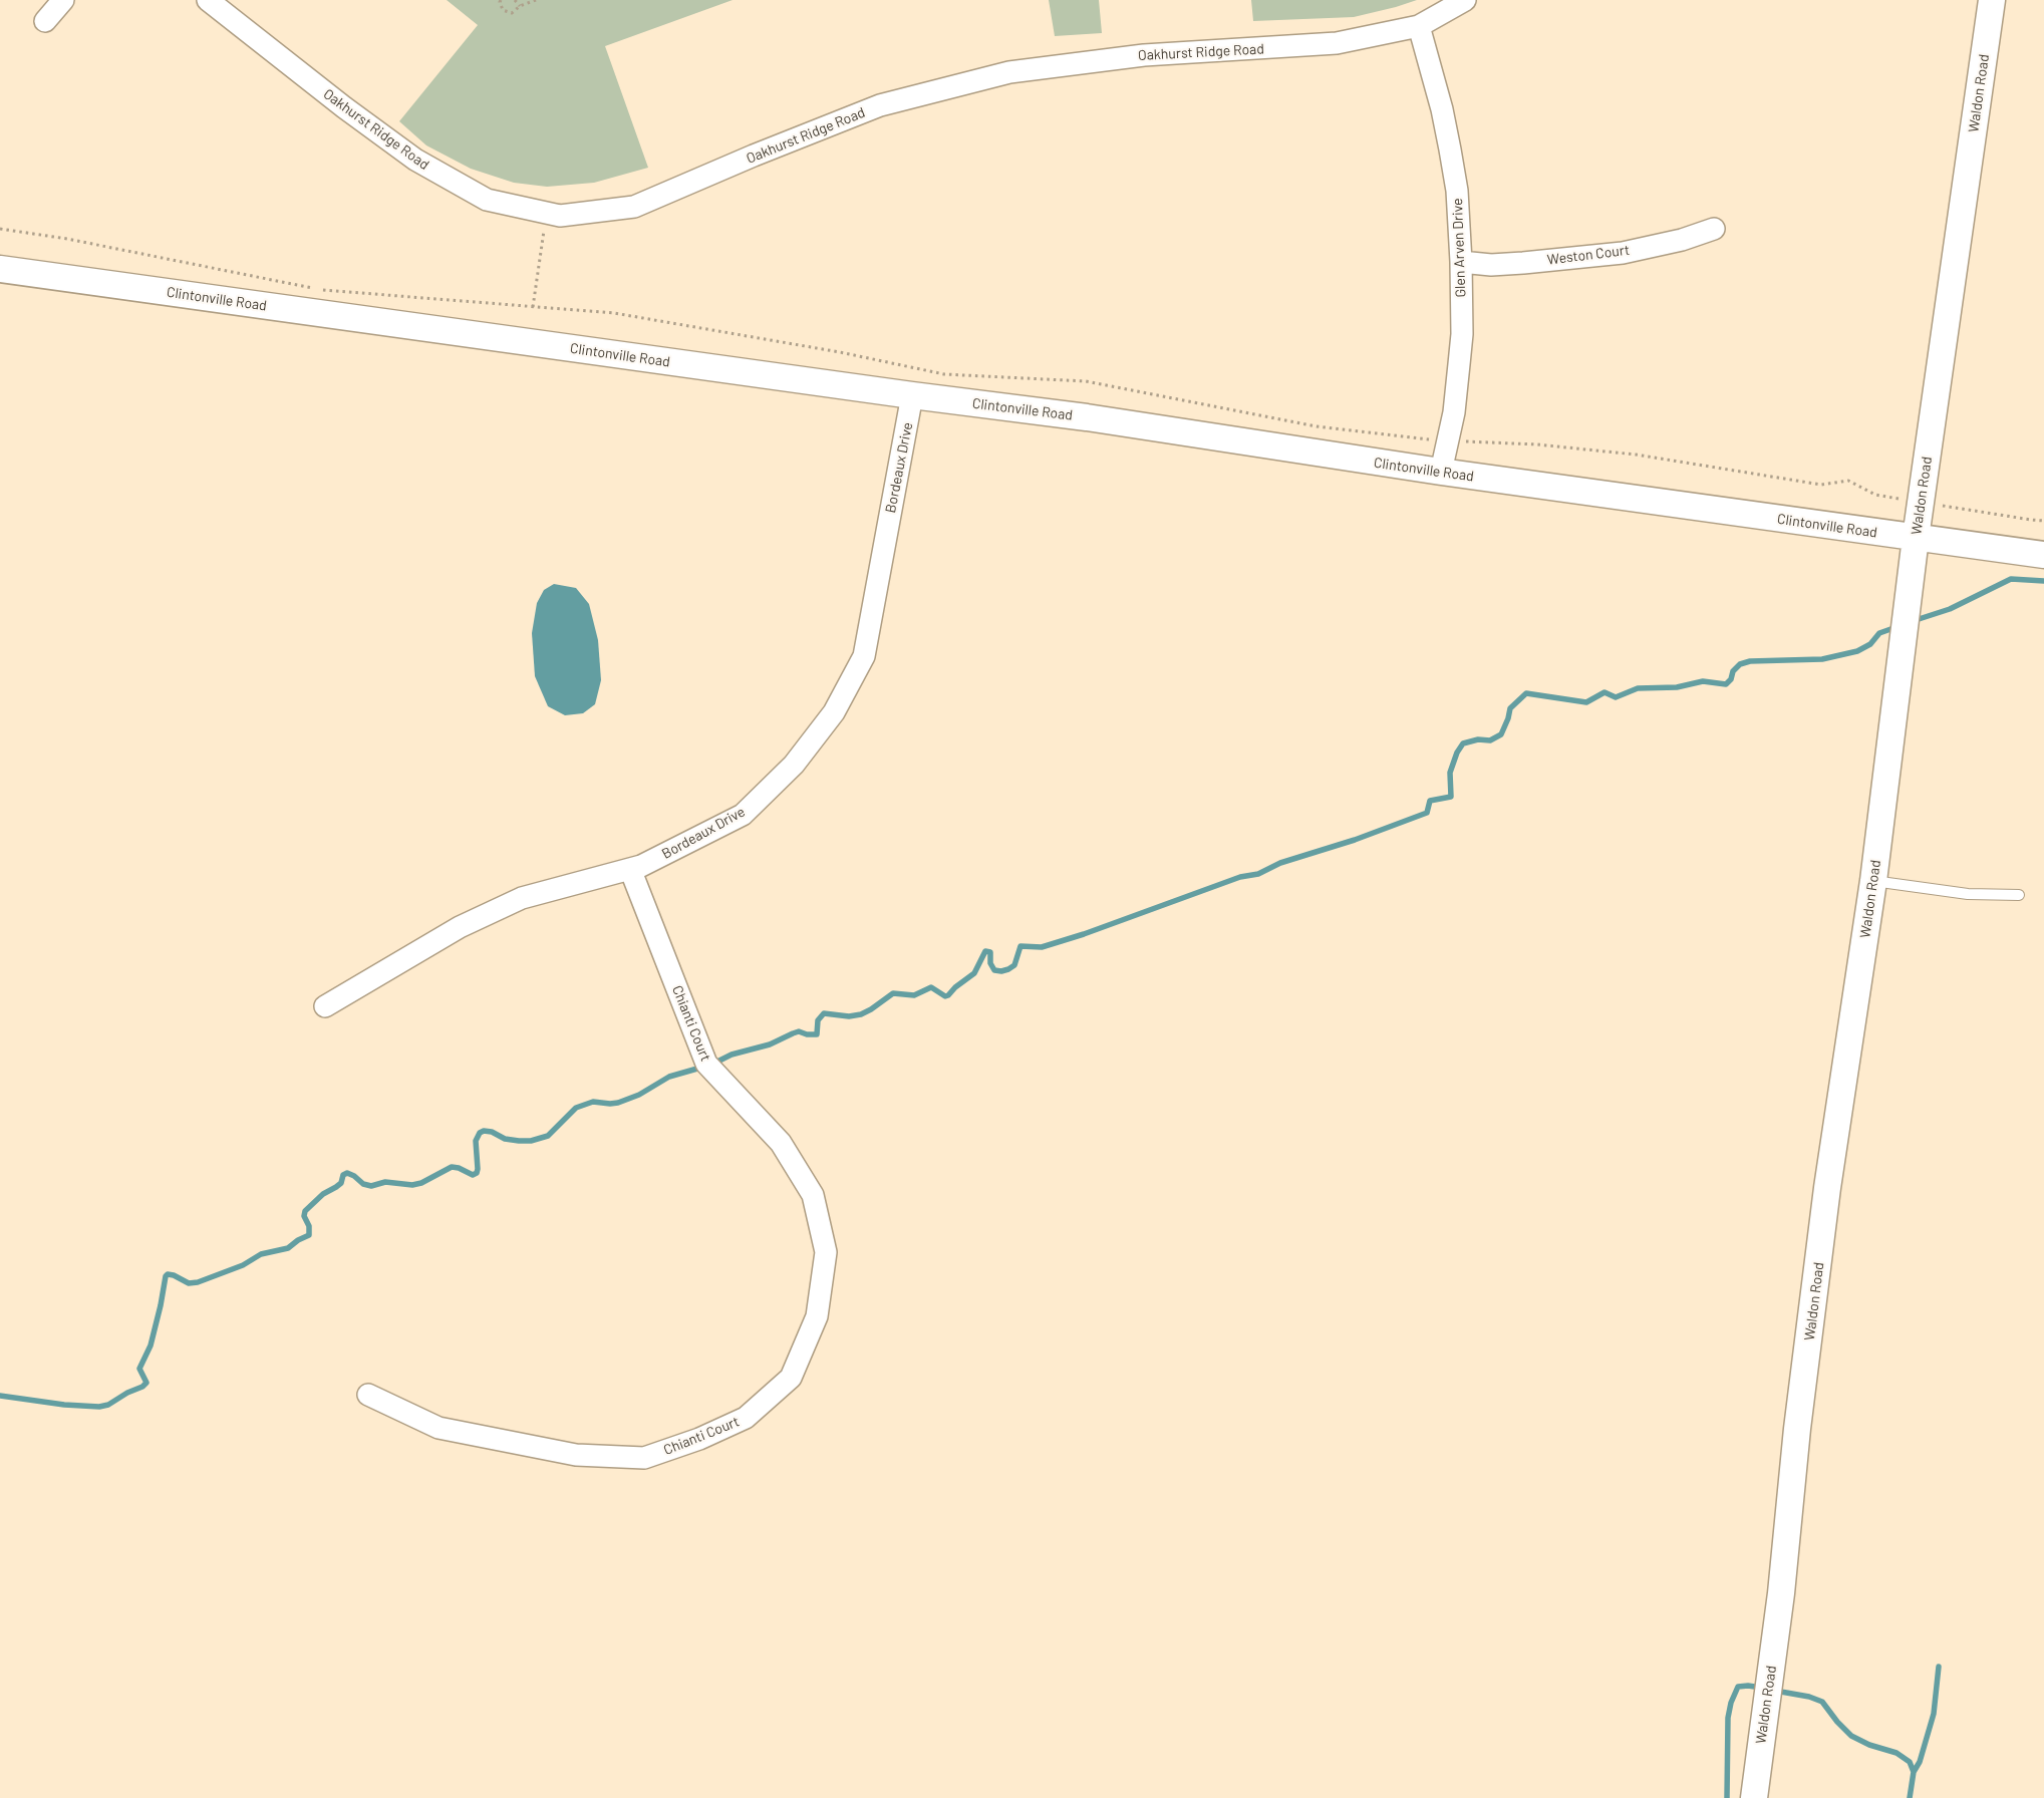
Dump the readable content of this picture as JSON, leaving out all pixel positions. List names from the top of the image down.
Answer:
{
  "streets": {
    "street": [
      "Oakhurst Ridge Road",
      "Waldon Road",
      "Glen Arven Drive",
      "Weston Court",
      "Clintonville Road",
      "Bordeaux Drive",
      "Chianti Court"
    ]
  },
  "crossings": [
    ["Oakhurst Ridge Road", "Glen Arven Drive"],
    ["Waldon Road", "Clintonville Road"],
    ["Glen Arven Drive", "Weston Court"],
    ["Glen Arven Drive", "Clintonville Road"],
    ["Clintonville Road", "Bordeaux Drive"],
    ["Bordeaux Drive", "Chianti Court"]
  ]
}
